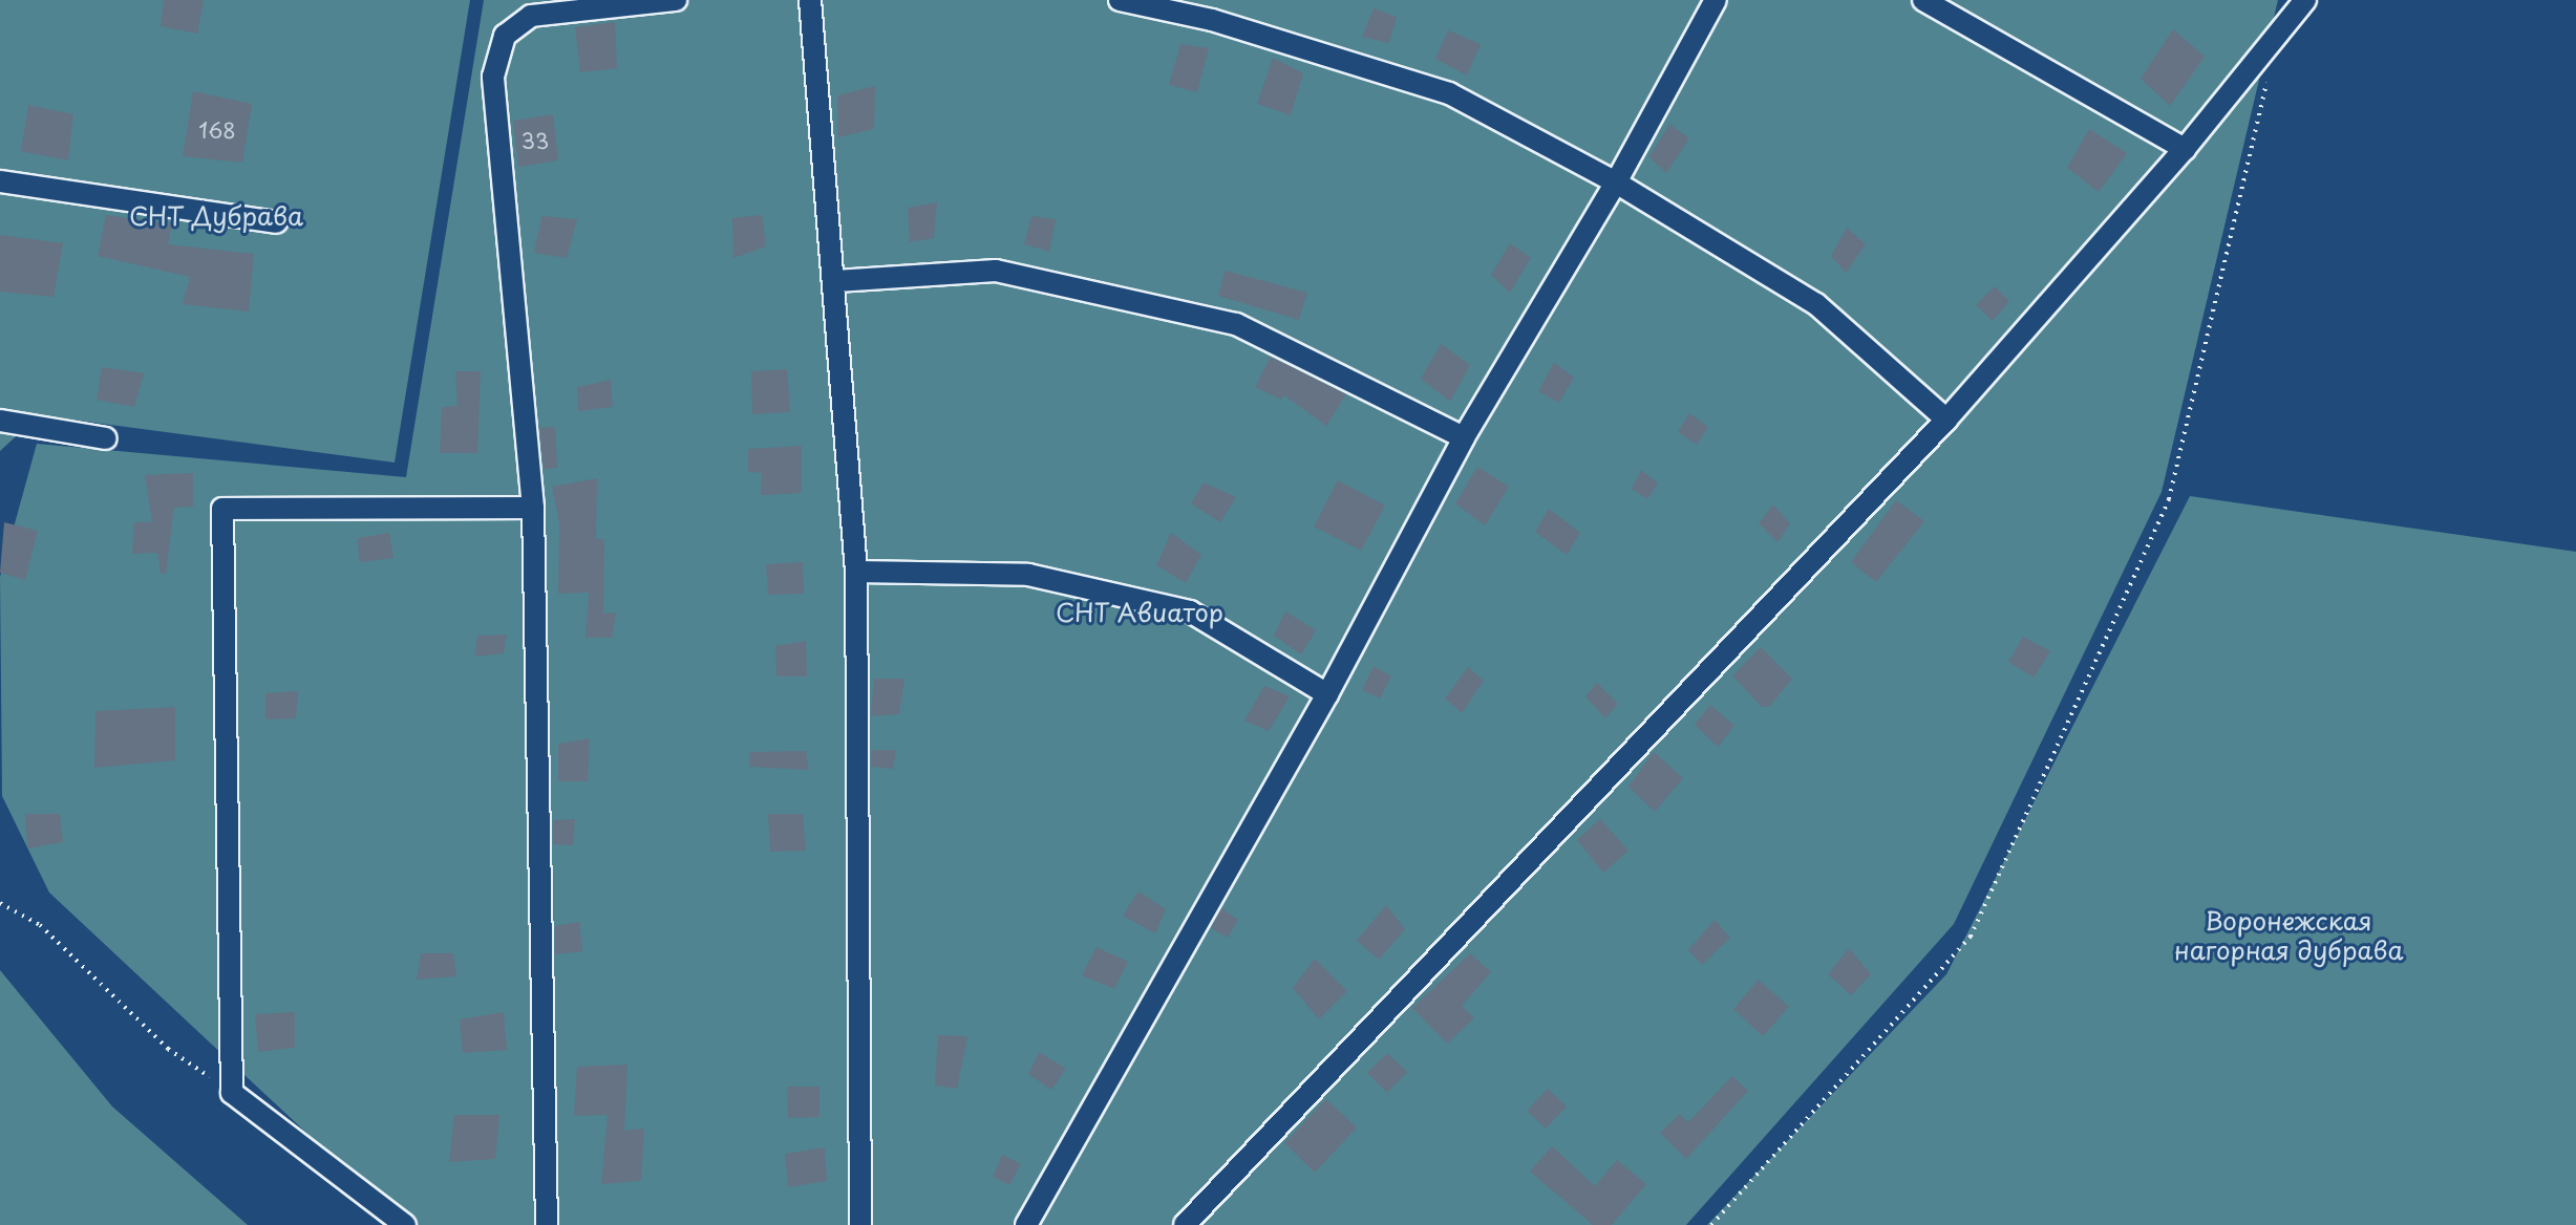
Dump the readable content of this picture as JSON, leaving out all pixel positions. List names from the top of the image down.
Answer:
{
  "parks": ["СНТ Дубрава", "СНТ Авиатор", "Воронежская нагорная дубрава"],
  "house_numbers": ["168", "33"]
}
